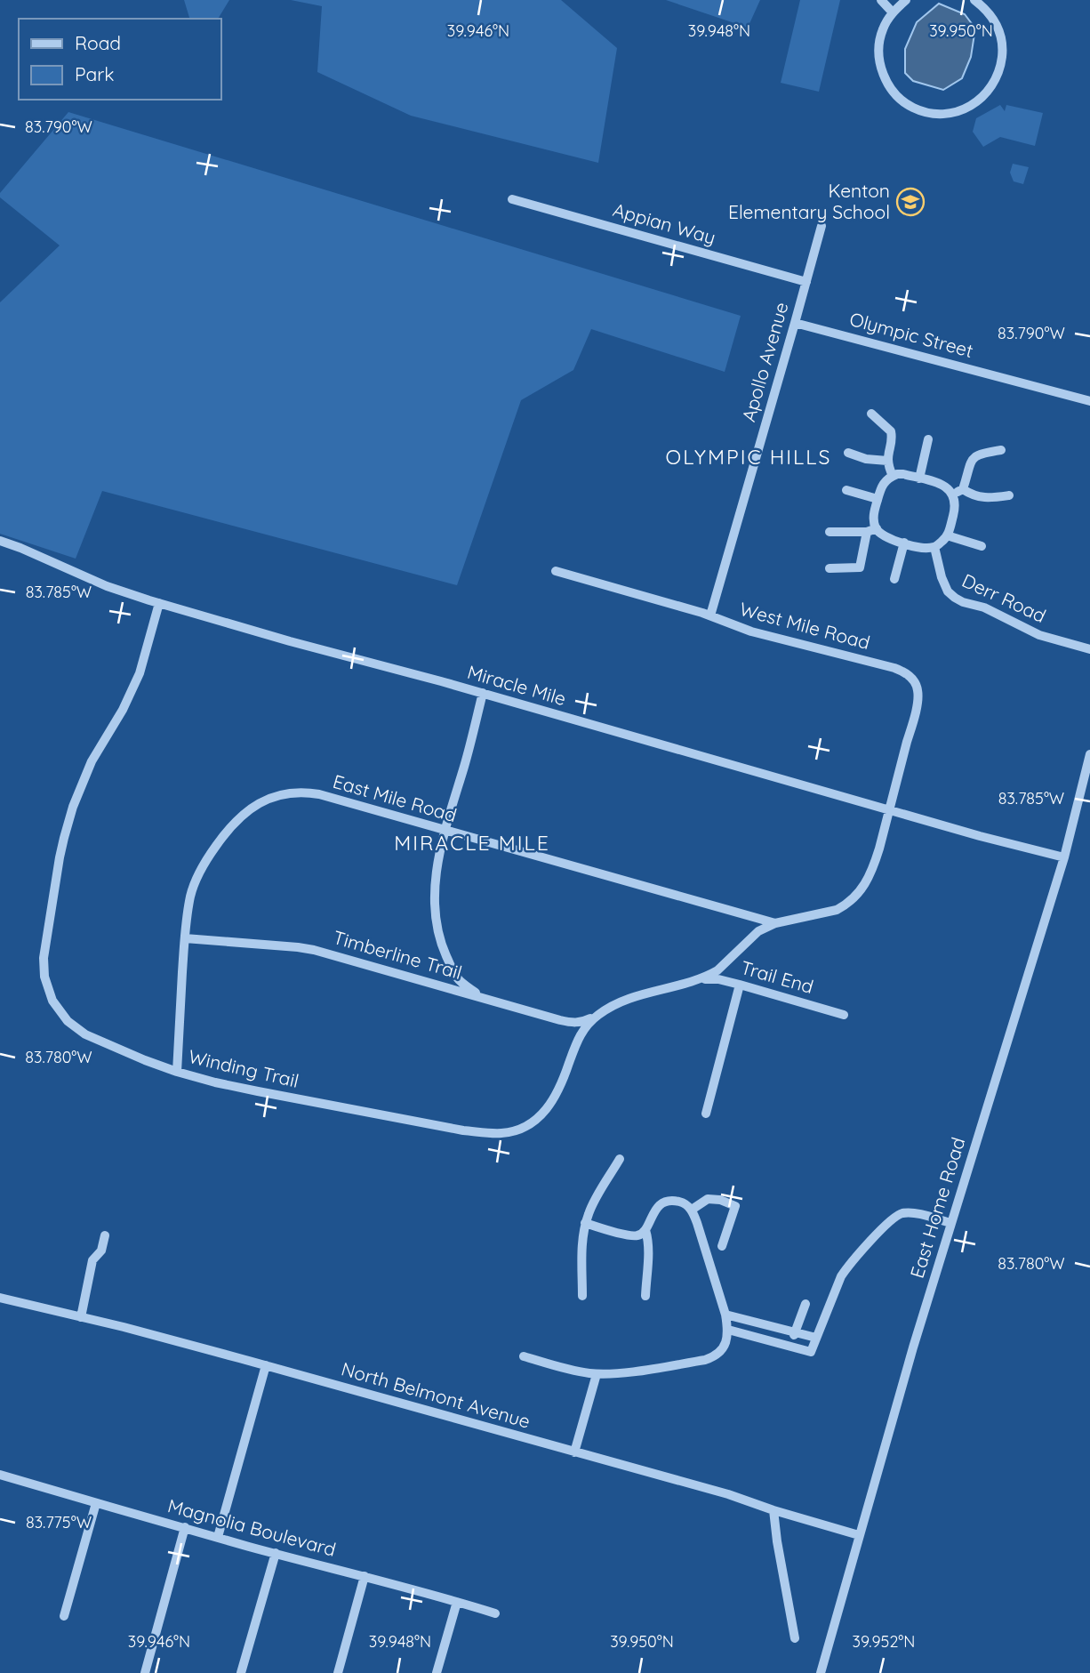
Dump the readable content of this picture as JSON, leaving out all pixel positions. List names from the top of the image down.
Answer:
{
  "streets": {
    "street": [
      "Appian Way",
      "Olympic Street",
      "Apollo Avenue",
      "Derr Road",
      "West Mile Road",
      "Miracle Mile",
      "East Mile Road",
      "Timberline Trail",
      "Trail End",
      "Winding Trail",
      "East Home Road",
      "North Belmont Avenue",
      "Magnolia Boulevard"
    ]
  },
  "crossings": [
    ["Appian Way", "Apollo Avenue"],
    ["Olympic Street", "Apollo Avenue"],
    ["Apollo Avenue", "West Mile Road"],
    ["West Mile Road", "Miracle Mile"],
    ["West Mile Road", "East Mile Road"],
    ["Miracle Mile", "East Mile Road"],
    ["Miracle Mile", "Winding Trail"],
    ["Miracle Mile", "East Home Road"],
    ["East Mile Road", "Timberline Trail"],
    ["East Mile Road", "Winding Trail"],
    ["Timberline Trail", "Winding Trail"],
    ["Trail End", "Winding Trail"],
    ["East Home Road", "North Belmont Avenue"]
  ],
  "districts": ["OLYMPIC HILLS", "MIRACLE MILE"],
  "places": {
    "school or university": ["Kenton Elementary School"]
  },
  "legend": ["Road", "Park"],
  "coordinates": [
    "39.946°N",
    "39.948°N",
    "39.950°N",
    "83.790°W",
    "83.785°W",
    "83.780°W",
    "83.775°W",
    "39.952°N"
  ]
}
